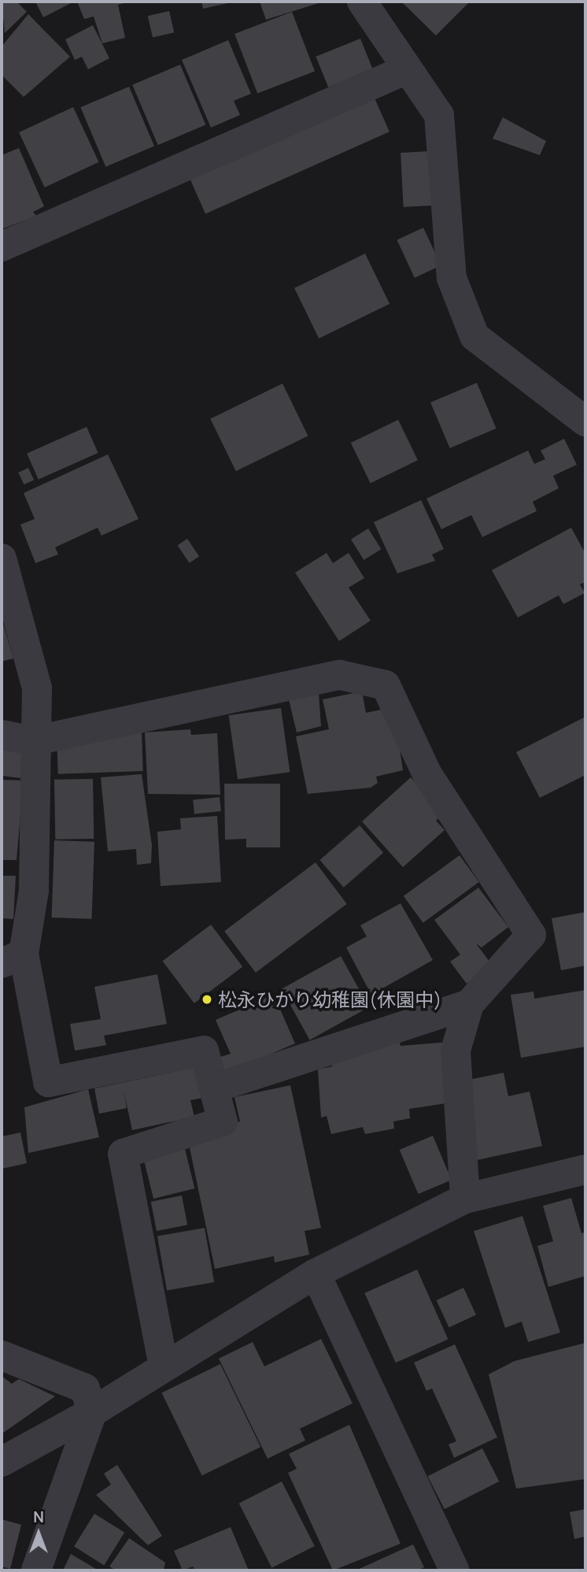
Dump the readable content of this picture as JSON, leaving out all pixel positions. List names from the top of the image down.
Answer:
{
  "places": ["松永ひかり幼稚園(休園中)"],
  "north": "top"
}
